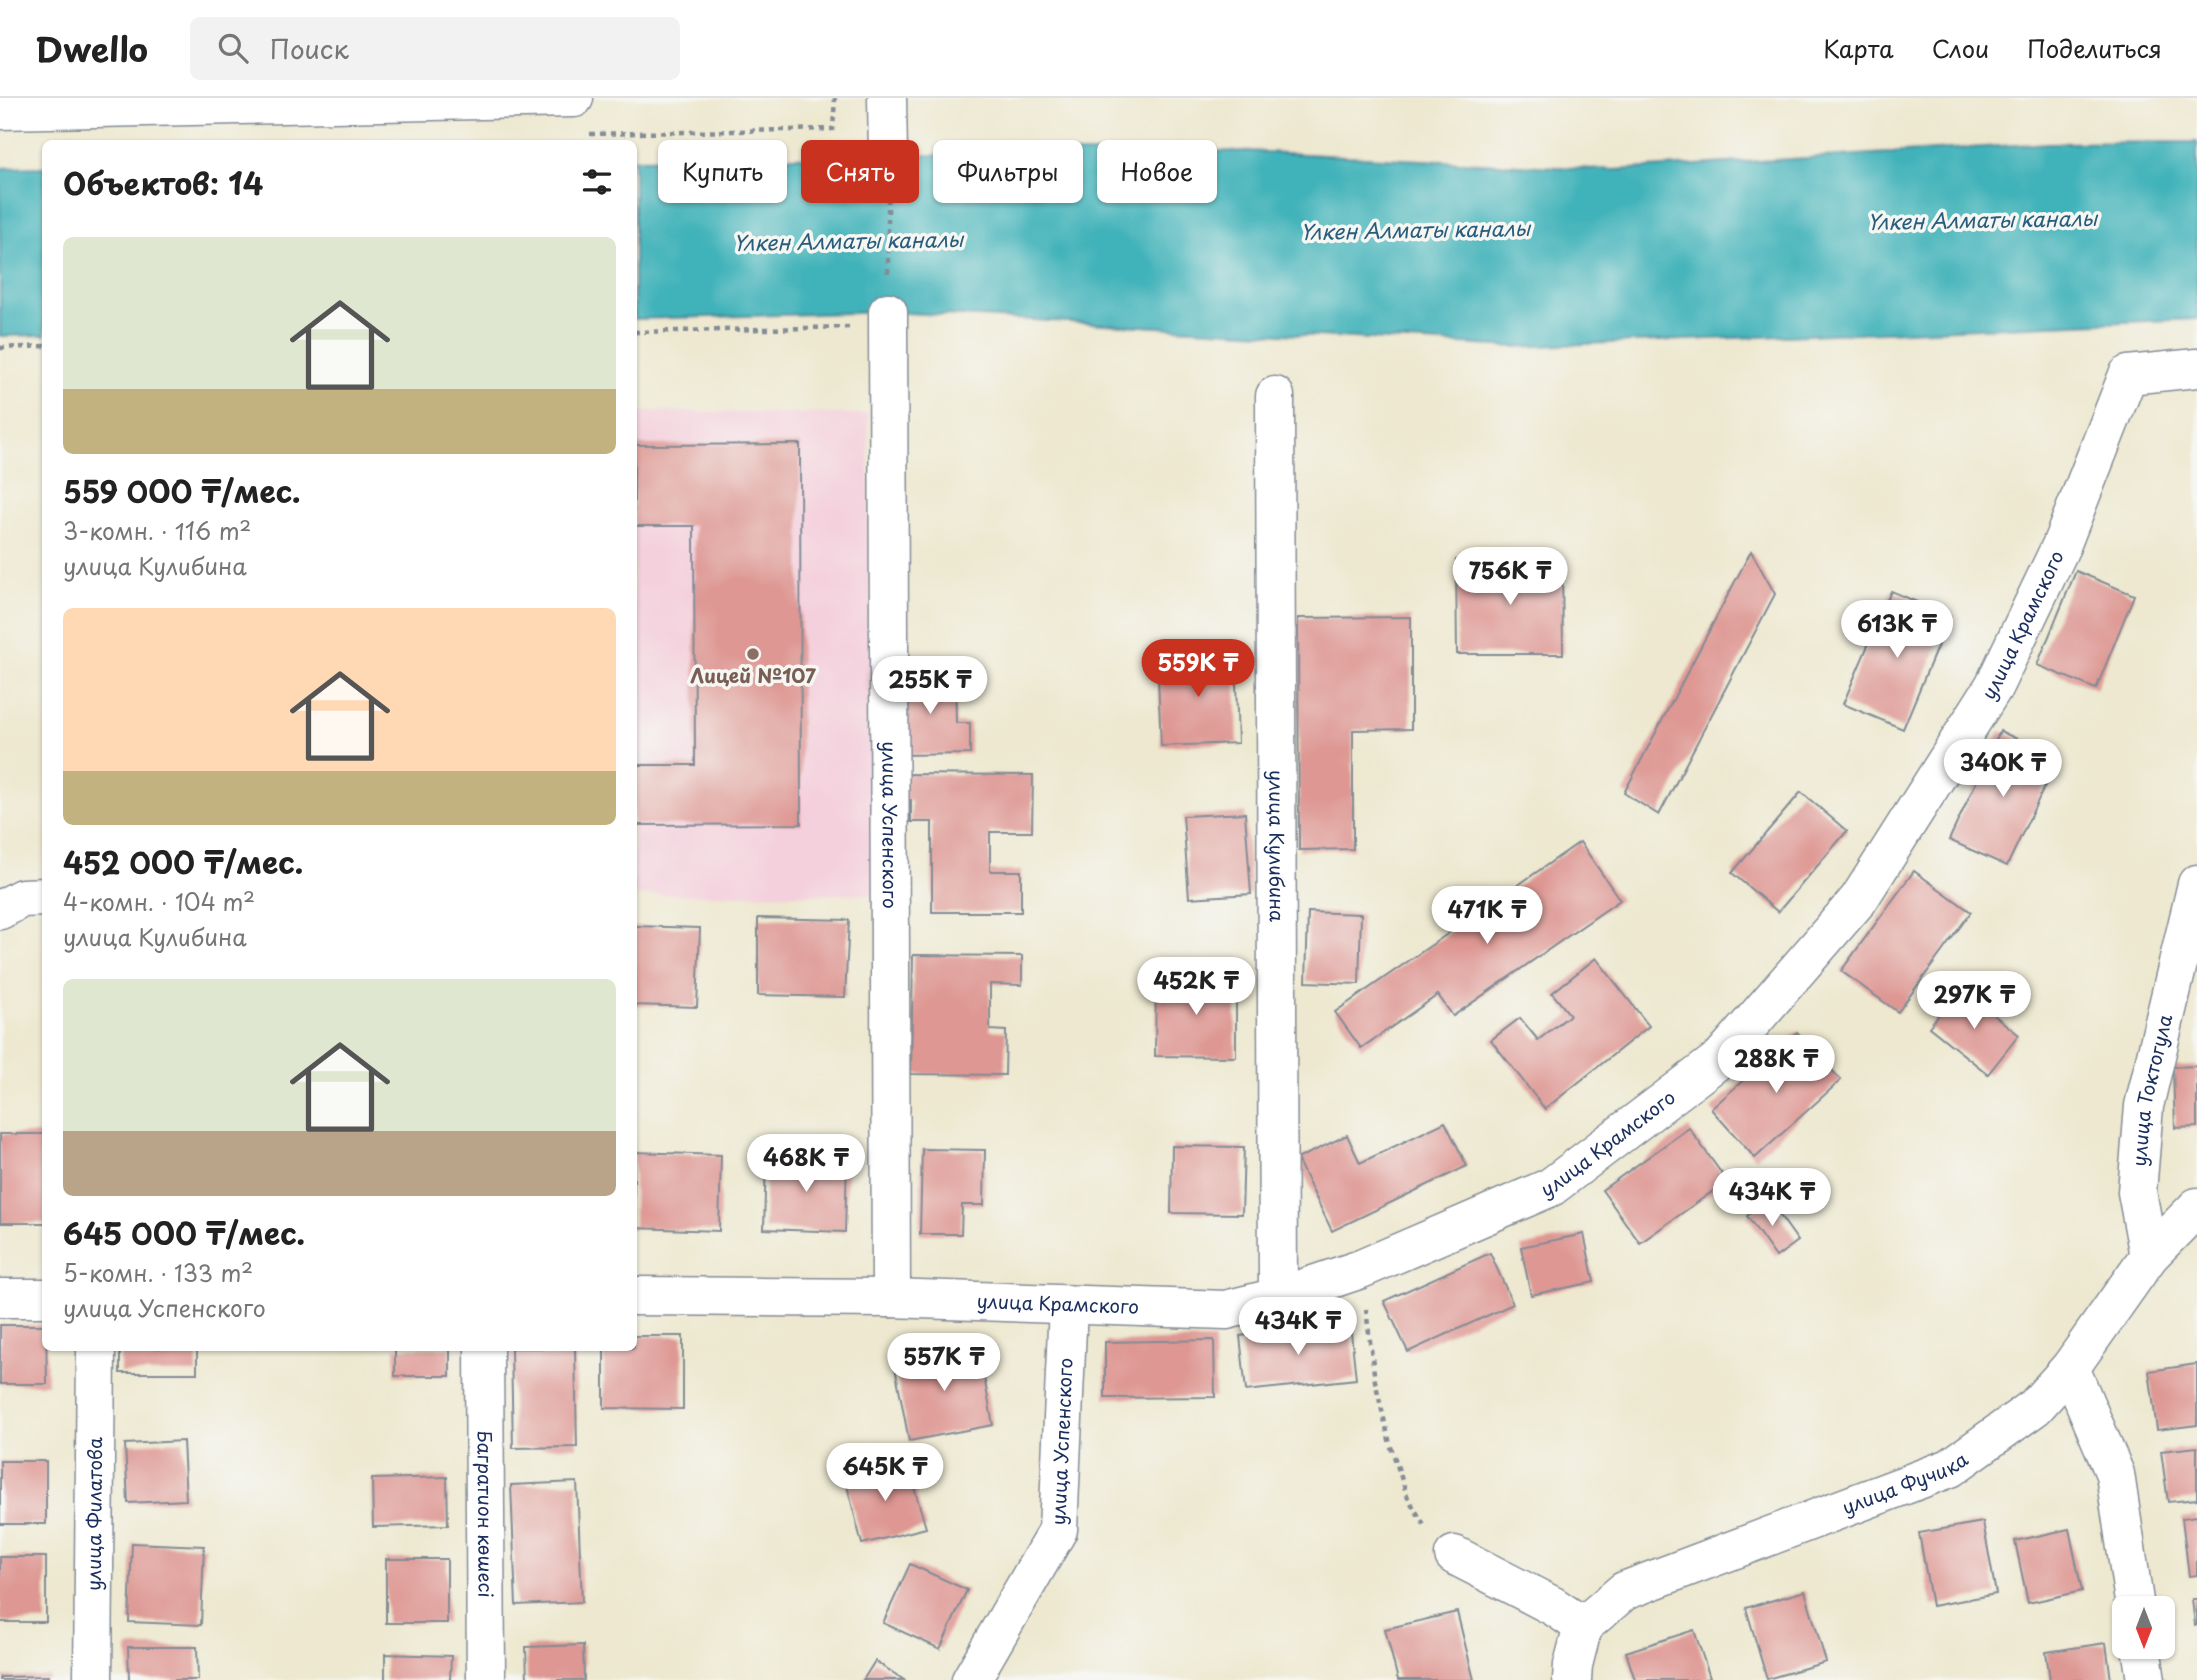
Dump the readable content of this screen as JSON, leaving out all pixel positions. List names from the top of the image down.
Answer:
{
  "streets": {
    "street": [
      "улица Крамского",
      "улица Успенского",
      "улица Кулибина",
      "улица Токтогула",
      "улица Фучика",
      "улица Филатова",
      "Багратион көшесі"
    ]
  },
  "crossings": [
    ["улица Крамского", "улица Успенского"],
    ["улица Крамского", "улица Кулибина"],
    ["улица Токтогула", "улица Фучика"]
  ],
  "water": ["Үлкен Алматы каналы"],
  "places": ["Лицей №107"],
  "north": "bottom",
  "page": {
    "header": "Dwello",
    "search": "Поиск",
    "nav": ["Карта", "Слои", "Поделиться"],
    "chip": [
      "Купить",
      "Снять",
      "Фильтры",
      "Новое"
    ],
    "heading": "Объектов: 14",
    "list": [
      {
        "name": "559 000 ₸/мес.",
        "note": "3-комн. · 116 m² · улица Кулибина"
      },
      {
        "name": "452 000 ₸/мес.",
        "note": "4-комн. · 104 m² · улица Кулибина"
      },
      {
        "name": "645 000 ₸/мес.",
        "note": "5-комн. · 133 m² · улица Успенского"
      }
    ],
    "price": [
      "756K ₸",
      "613K ₸",
      "559K ₸",
      "255K ₸",
      "340K ₸",
      "471K ₸",
      "452K ₸",
      "297K ₸",
      "288K ₸",
      "468K ₸",
      "434K ₸",
      "434K ₸",
      "557K ₸",
      "645K ₸"
    ]
  }
}
